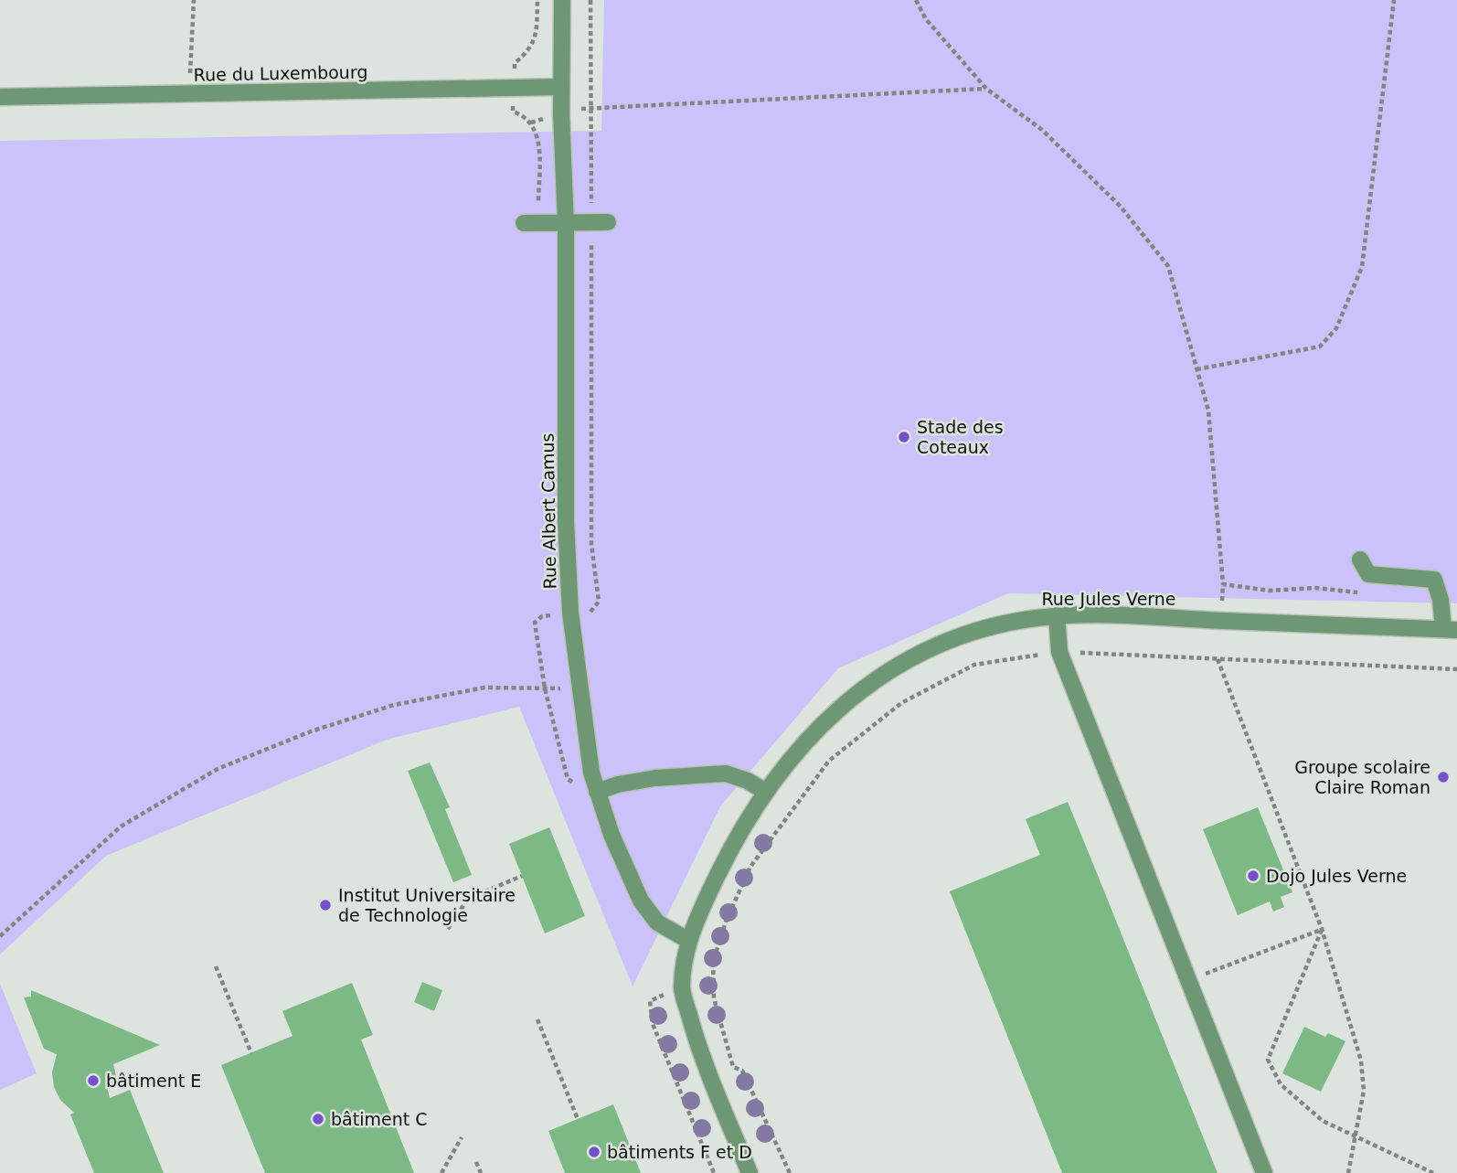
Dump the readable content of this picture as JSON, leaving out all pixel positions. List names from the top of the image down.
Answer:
{
  "streets": {
    "street": ["Rue du Luxembourg", "Rue Albert Camus", "Rue Jules Verne"]
  },
  "crossings": [
    ["Rue du Luxembourg", "Rue Albert Camus"],
    ["Rue Albert Camus", "Rue Jules Verne"]
  ],
  "places": [
    "Stade des Coteaux",
    "Groupe scolaire Claire Roman",
    "Dojo Jules Verne",
    "Institut Universitaire de Technologie",
    "bâtiment E",
    "bâtiment C",
    "bâtiments F et D"
  ]
}
